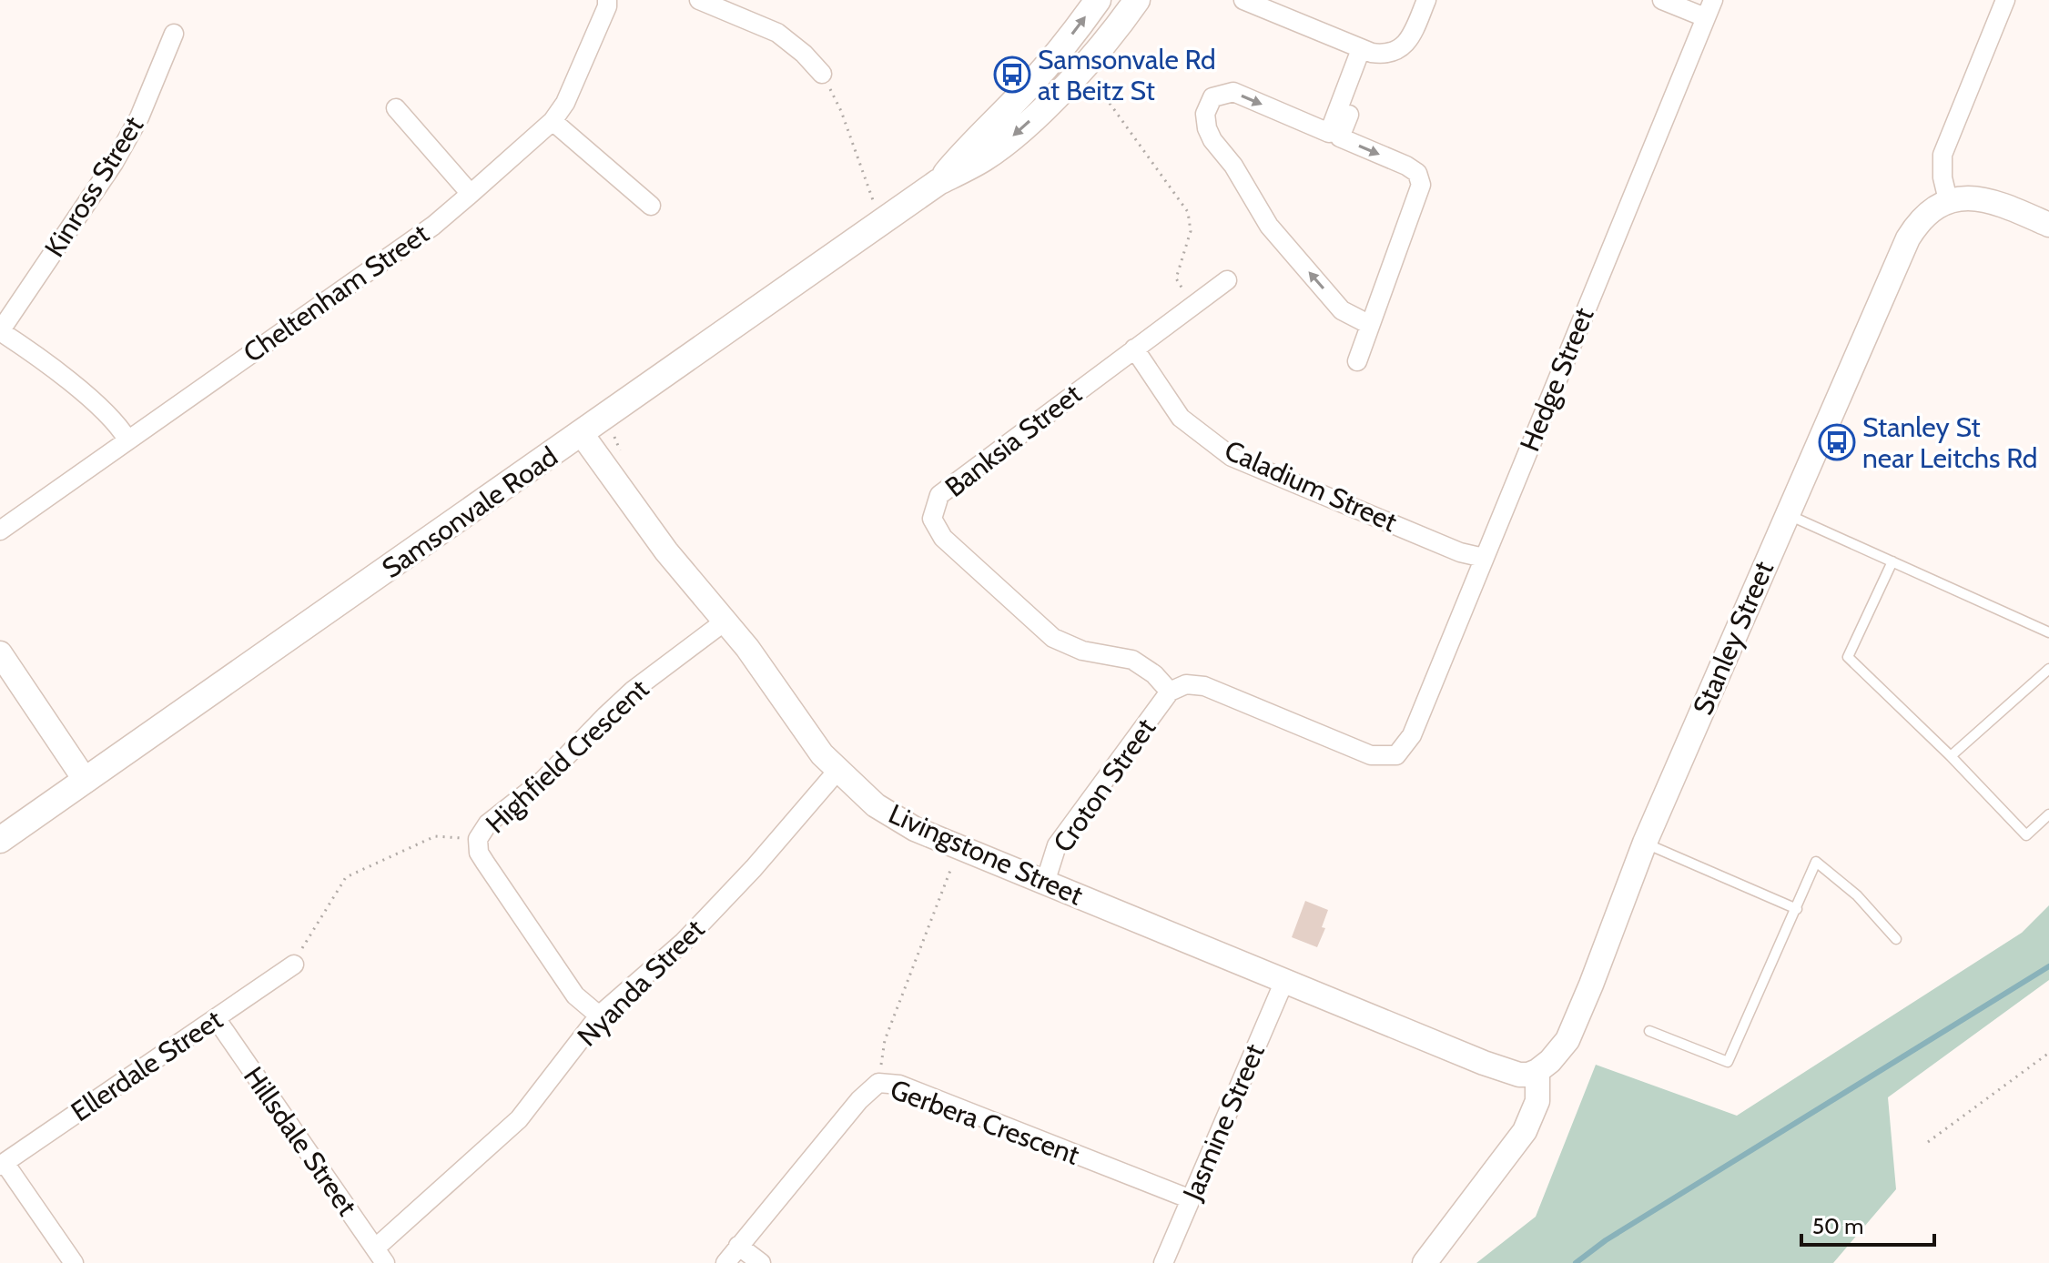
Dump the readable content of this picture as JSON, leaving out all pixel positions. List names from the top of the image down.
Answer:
{
  "streets": {
    "main road": ["Samsonvale Road"],
    "street": [
      "Kinross Street",
      "Cheltenham Street",
      "Hedge Street",
      "Banksia Street",
      "Caladium Street",
      "Stanley Street",
      "Highfield Crescent",
      "Croton Street",
      "Livingstone Street",
      "Nyanda Street",
      "Ellerdale Street",
      "Gerbera Crescent",
      "Jasmine Street",
      "Hillsdale Street"
    ]
  },
  "crossings": [
    ["Hedge Street", "Banksia Street"],
    ["Hedge Street", "Caladium Street"],
    ["Hedge Street", "Croton Street"],
    ["Banksia Street", "Caladium Street"],
    ["Banksia Street", "Croton Street"],
    ["Samsonvale Road", "Livingstone Street"],
    ["Stanley Street", "Livingstone Street"],
    ["Highfield Crescent", "Livingstone Street"],
    ["Highfield Crescent", "Nyanda Street"],
    ["Croton Street", "Livingstone Street"],
    ["Livingstone Street", "Nyanda Street"],
    ["Livingstone Street", "Jasmine Street"],
    ["Nyanda Street", "Hillsdale Street"],
    ["Ellerdale Street", "Hillsdale Street"],
    ["Gerbera Crescent", "Jasmine Street"]
  ],
  "places": {
    "bus stop": ["Samsonvale Rd at Beitz St", "Stanley St near Leitchs Rd"]
  },
  "scale_bar": "50 m"
}
